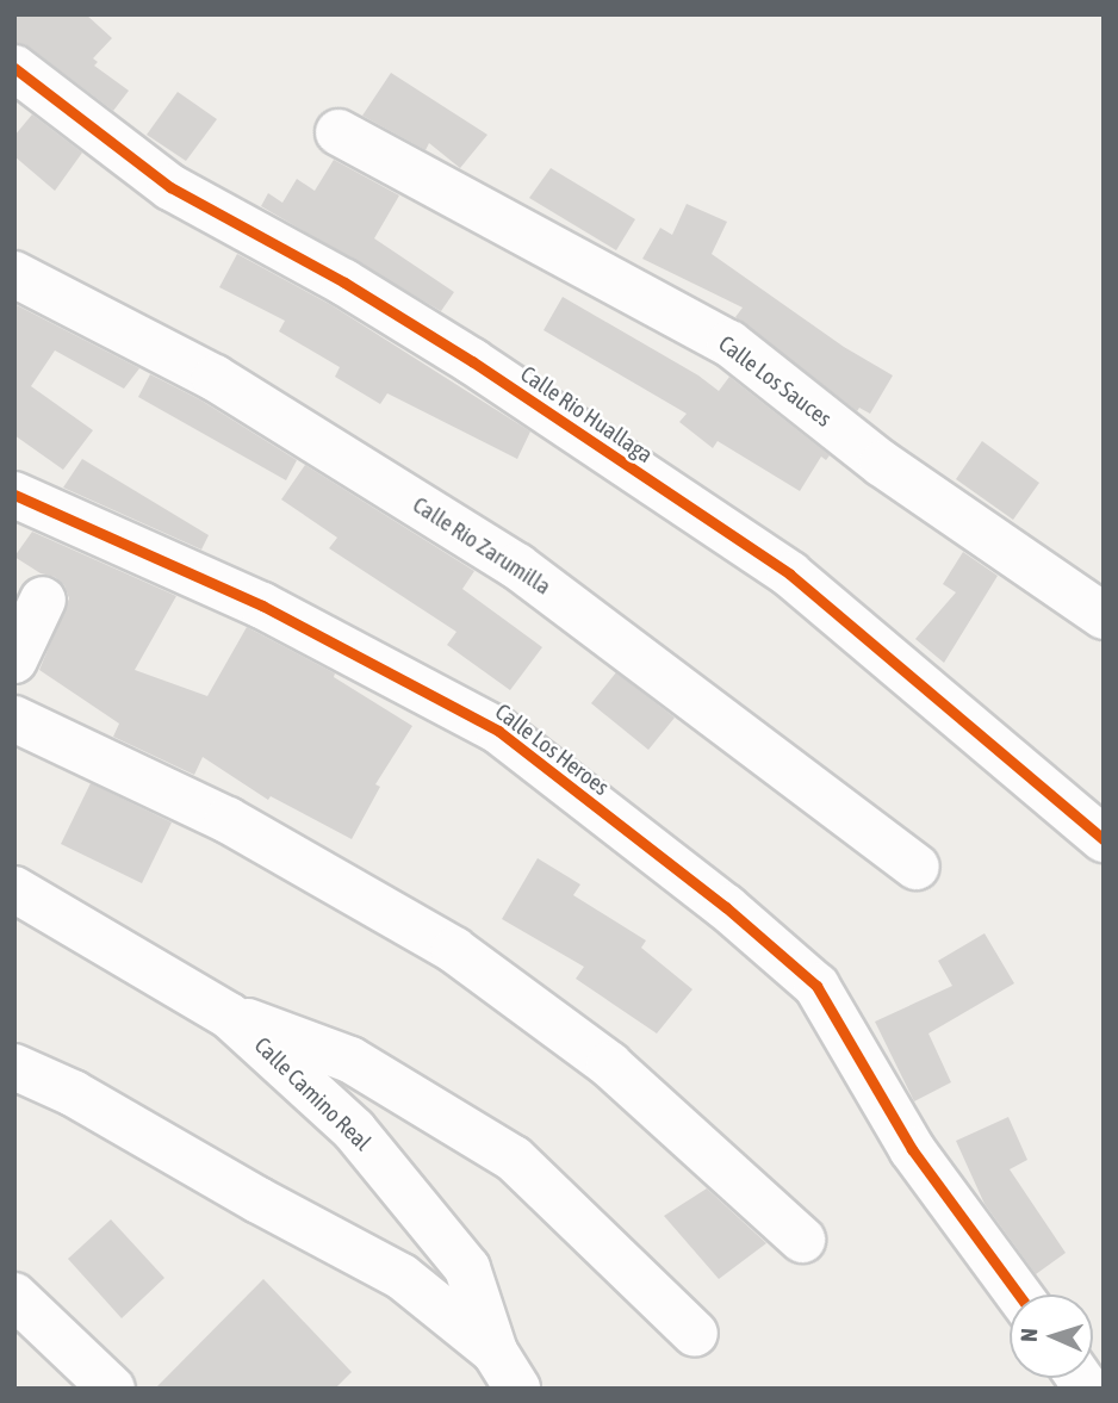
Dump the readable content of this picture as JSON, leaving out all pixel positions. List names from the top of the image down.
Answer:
{
  "streets": {
    "street": [
      "Calle Los Sauces",
      "Calle Rio Huallaga",
      "Calle Rio Zarumilla",
      "Calle Los Heroes",
      "Calle Camino Real"
    ]
  },
  "north": "left"
}
